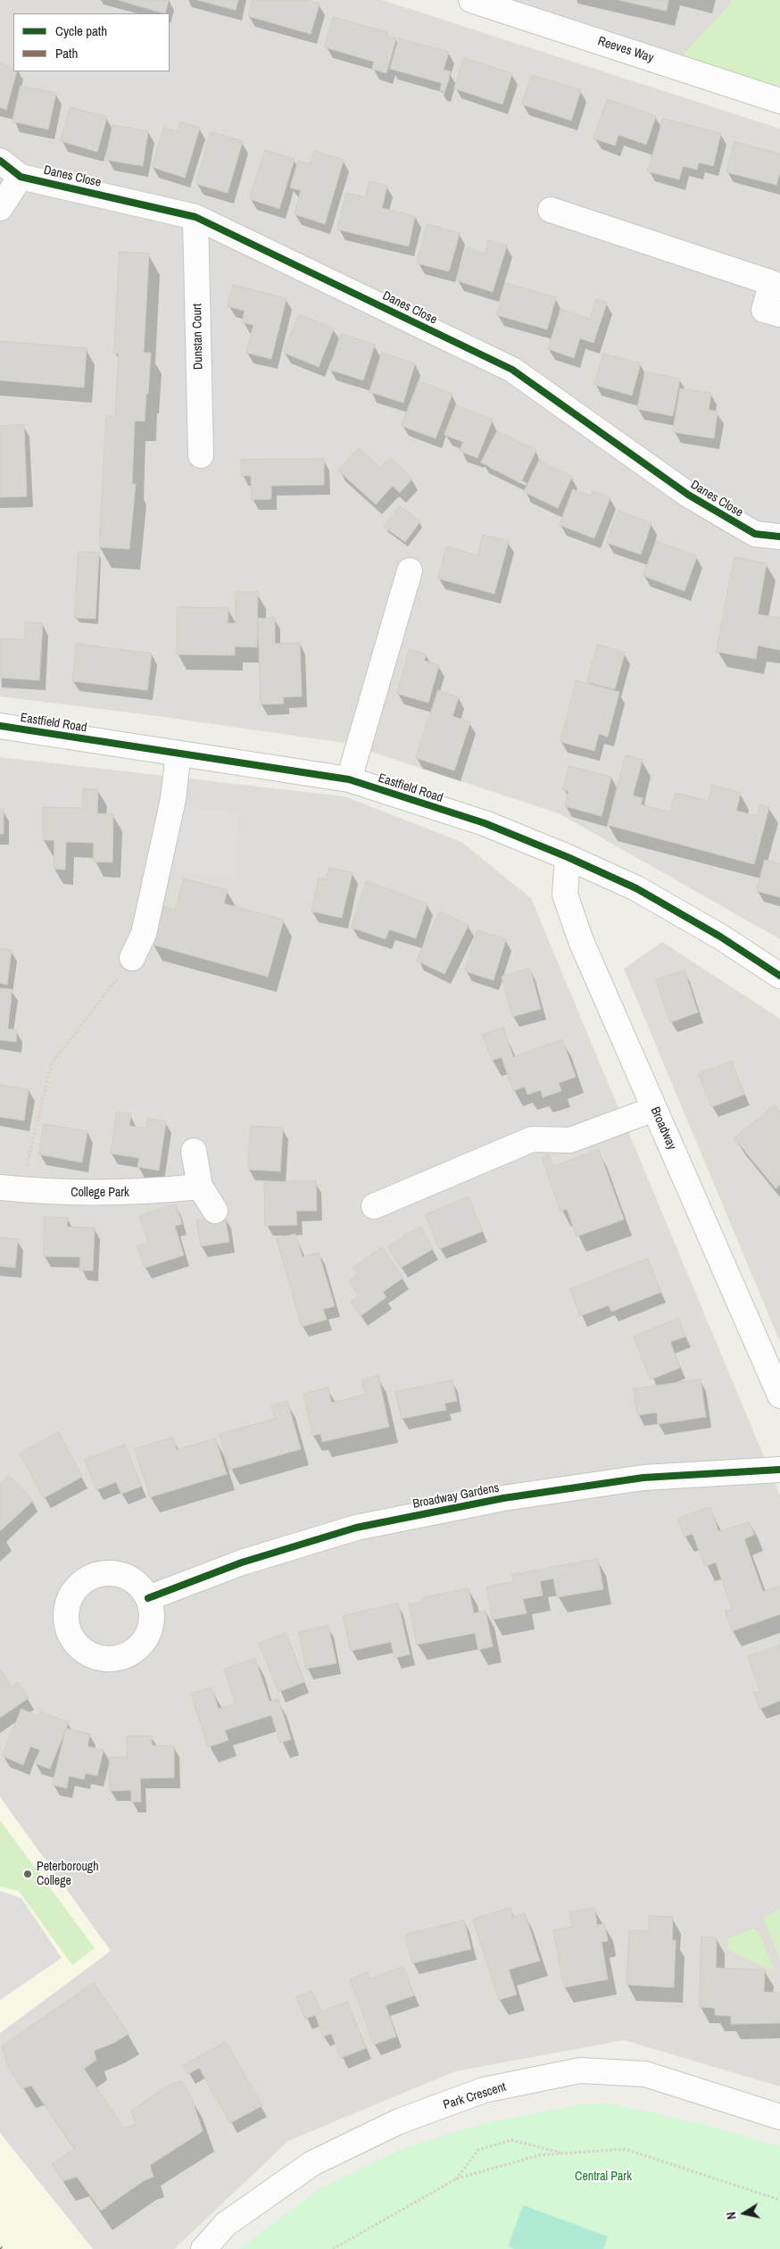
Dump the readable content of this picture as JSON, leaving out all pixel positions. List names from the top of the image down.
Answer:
{
  "streets": {
    "street": [
      "Reeves Way",
      "Danes Close",
      "Dunstan Court",
      "Eastfield Road",
      "Broadway",
      "College Park",
      "Broadway Gardens",
      "Park Crescent"
    ]
  },
  "crossings": [
    ["Danes Close", "Dunstan Court"],
    ["Eastfield Road", "Broadway"]
  ],
  "parks": ["Central Park"],
  "places": ["Peterborough College"],
  "legend": ["Cycle path", "Path"],
  "north": "left"
}
